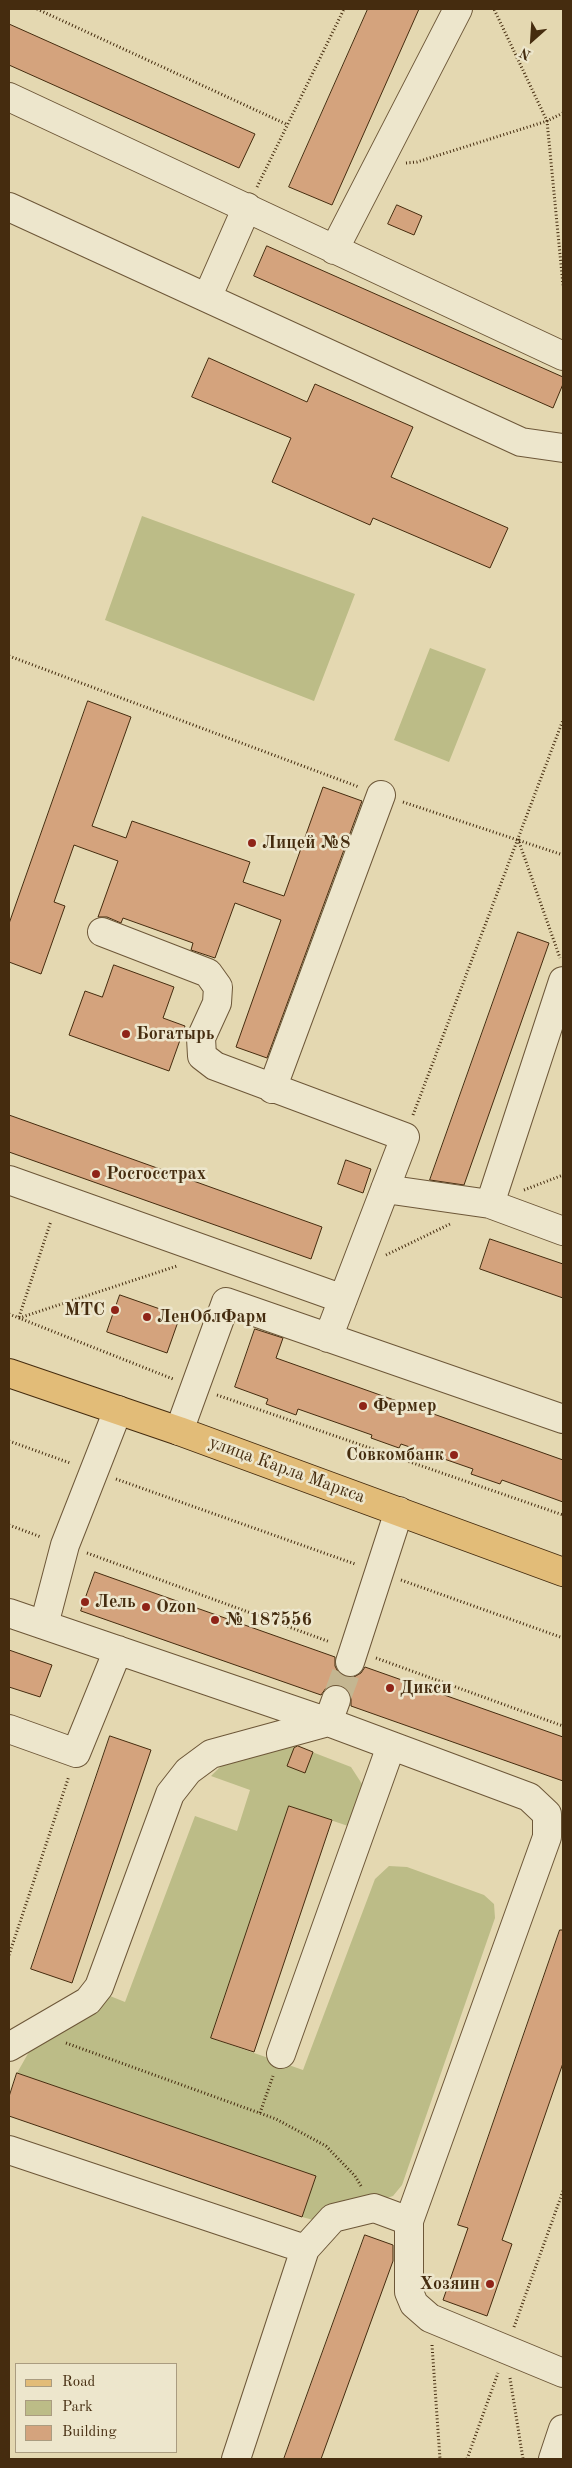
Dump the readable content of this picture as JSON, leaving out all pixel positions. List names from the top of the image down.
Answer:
{
  "streets": {
    "main road": ["улица Карла Маркса"]
  },
  "places": [
    "Лицей №8",
    "Богатырь",
    "Росгосстрах",
    "МТС",
    "ЛенОблФарм",
    "Фермер",
    "Совкомбанк",
    "Лель",
    "Ozon",
    "№ 187556",
    "Дикси",
    "Хозяин"
  ],
  "legend": ["Road", "Park", "Building"],
  "north": "bottom left"
}
